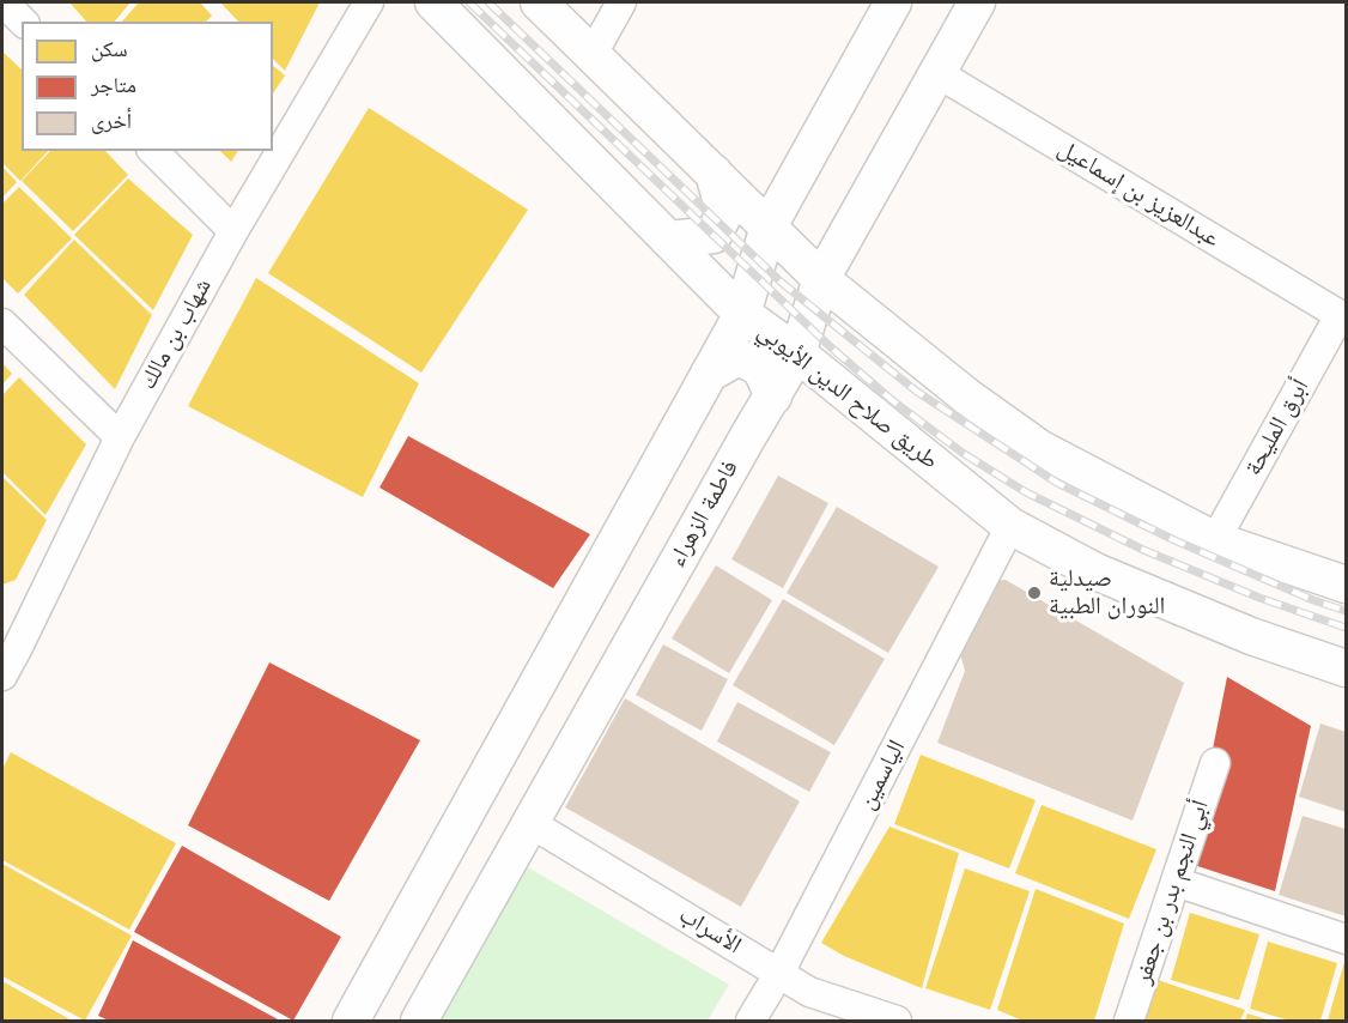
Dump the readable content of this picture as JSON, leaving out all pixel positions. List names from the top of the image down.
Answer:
{
  "streets": {
    "main road": ["طريق صلاح الدين الأيوبي", "فاطمة الزهراء"],
    "street": [
      "عبدالعزيز بن إسماعيل",
      "شهاب بن مالك",
      "أبرق المليحة",
      "الياسمين",
      "أبي النجم بدر بن جعفر",
      "الأسراب"
    ]
  },
  "crossings": [
    ["عبدالعزيز بن إسماعيل", "أبرق المليحة"],
    ["عبدالعزيز بن إسماعيل", "فاطمة الزهراء"],
    ["طريق صلاح الدين الأيوبي", "فاطمة الزهراء"],
    ["طريق صلاح الدين الأيوبي", "الياسمين"],
    ["فاطمة الزهراء", "الأسراب"],
    ["الياسمين", "الأسراب"]
  ],
  "places": ["صيدلية النوران الطبية"],
  "legend": ["سكن", "متاجر", "أخرى"]
}
